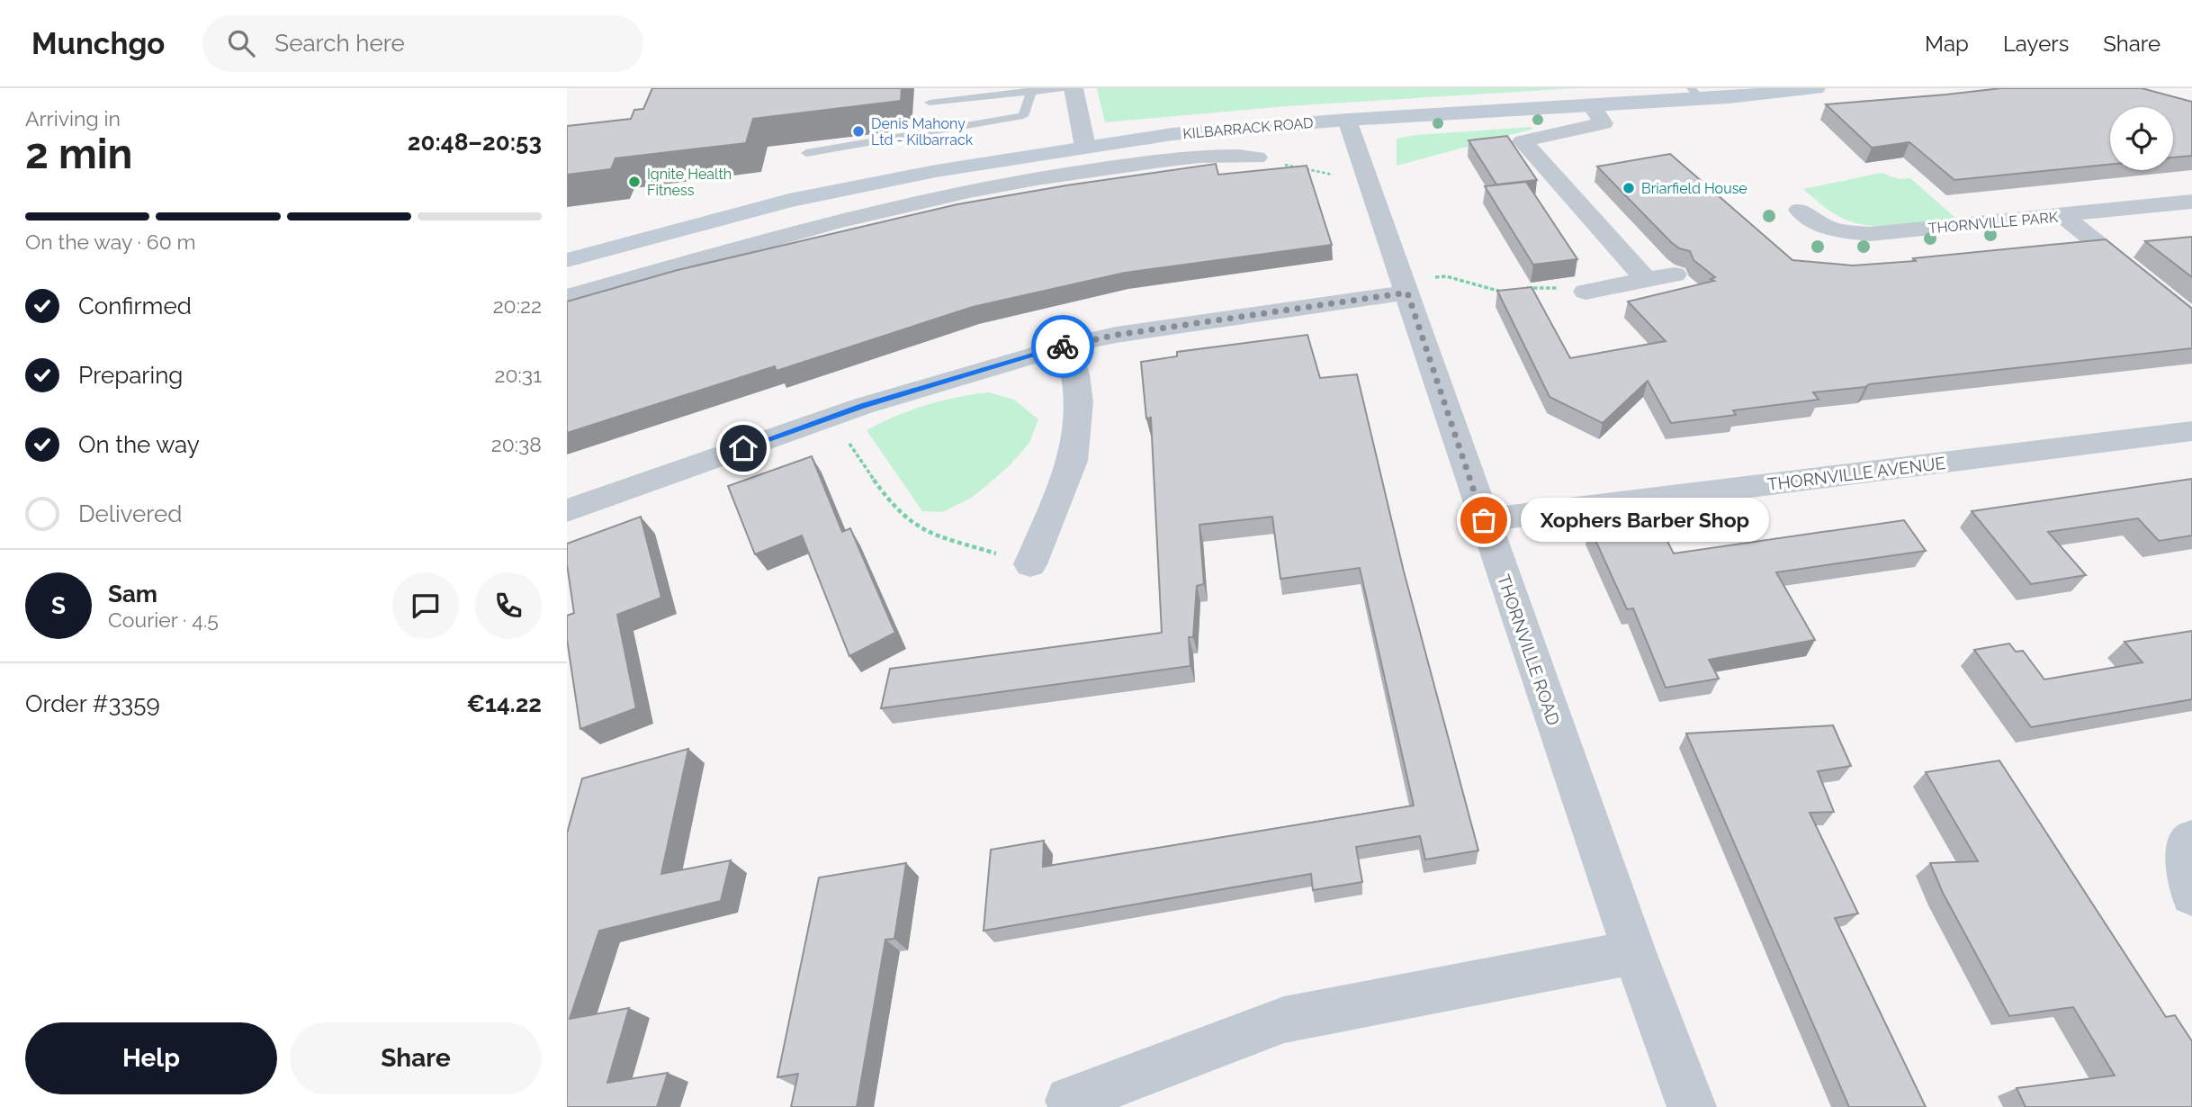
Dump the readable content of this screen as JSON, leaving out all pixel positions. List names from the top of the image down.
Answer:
{
  "streets": {
    "main road": ["KILBARRACK ROAD"],
    "street": ["THORNVILLE PARK", "THORNVILLE AVENUE", "THORNVILLE ROAD"]
  },
  "crossings": [
    ["KILBARRACK ROAD", "THORNVILLE ROAD"],
    ["THORNVILLE AVENUE", "THORNVILLE ROAD"]
  ],
  "places": [
    "Denis Mahony Ltd - Kilbarrack",
    "Ignite Health Fitness",
    "Briarfield House",
    "Xophers Barber Shop"
  ],
  "page": {
    "header": "Munchgo",
    "search": "Search here",
    "nav": ["Map", "Layers", "Share"],
    "heading": ["2 min", "Arriving in", "20:48–20:53"],
    "panel": [
      "Sam",
      "Courier · 4.5",
      "Order #3359",
      "€14.22"
    ],
    "bar": "On the way · 60 m",
    "list": [
      ["Confirmed", "20:22"],
      ["Preparing", "20:31"],
      ["On the way", "20:38"],
      "Delivered"
    ],
    "bubble": "Xophers Barber Shop",
    "round": "S",
    "buttons": ["Help", "Share"]
  }
}
